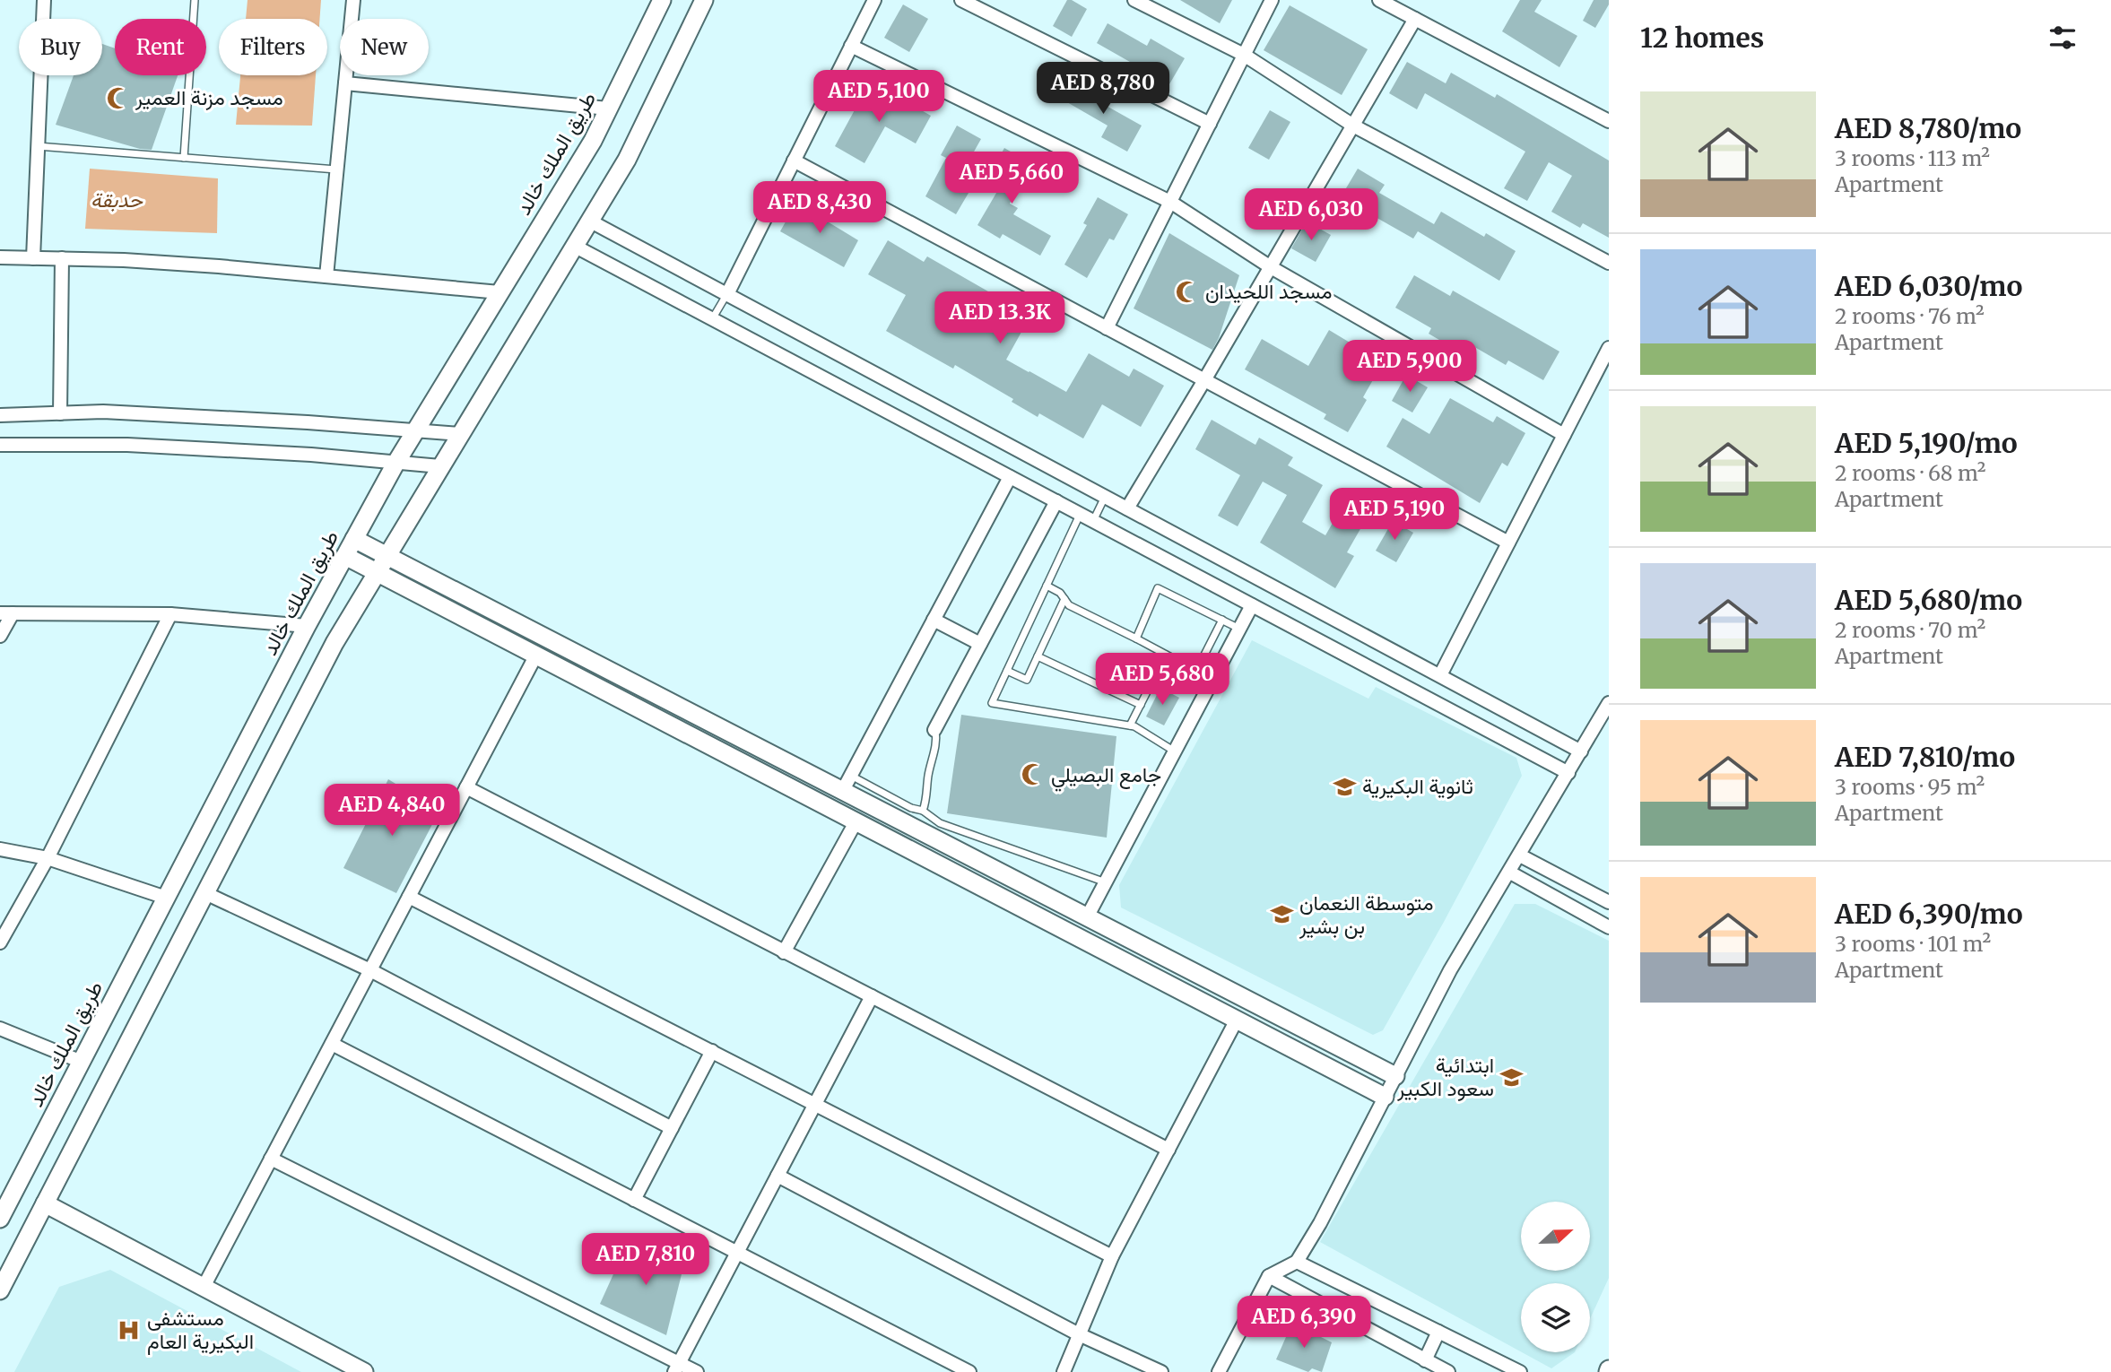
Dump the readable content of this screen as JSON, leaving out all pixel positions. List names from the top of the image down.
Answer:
{
  "streets": {
    "main road": ["طريق الملك خالد"]
  },
  "parks": ["حدبقة"],
  "places": {
    "mosque": ["مسجد مزنة العمير", "مسجد اللحيدان", "جامع البصيلي"],
    "school or university": ["ثانوية البكيرية", "متوسطة النعمان بن بشير", "ابتدائية سعود الكبير"],
    "hospital": ["مستشفى البكيرية العام"]
  },
  "north": "right",
  "page": {
    "heading": "12 homes",
    "chip": [
      "Buy",
      "Rent",
      "Filters",
      "New"
    ],
    "price": [
      "AED 8,780",
      "AED 5,100",
      "AED 5,660",
      "AED 8,430",
      "AED 6,030",
      "AED 13.3K",
      "AED 5,900",
      "AED 5,190",
      "AED 5,680",
      "AED 4,840",
      "AED 7,810",
      "AED 6,390"
    ],
    "list": [
      {
        "name": "AED 8,780/mo",
        "note": "3 rooms · 113 m² · Apartment"
      },
      {
        "name": "AED 6,030/mo",
        "note": "2 rooms · 76 m² · Apartment"
      },
      {
        "name": "AED 5,190/mo",
        "note": "2 rooms · 68 m² · Apartment"
      },
      {
        "name": "AED 5,680/mo",
        "note": "2 rooms · 70 m² · Apartment"
      },
      {
        "name": "AED 7,810/mo",
        "note": "3 rooms · 95 m² · Apartment"
      },
      {
        "name": "AED 6,390/mo",
        "note": "3 rooms · 101 m² · Apartment"
      }
    ]
  }
}
